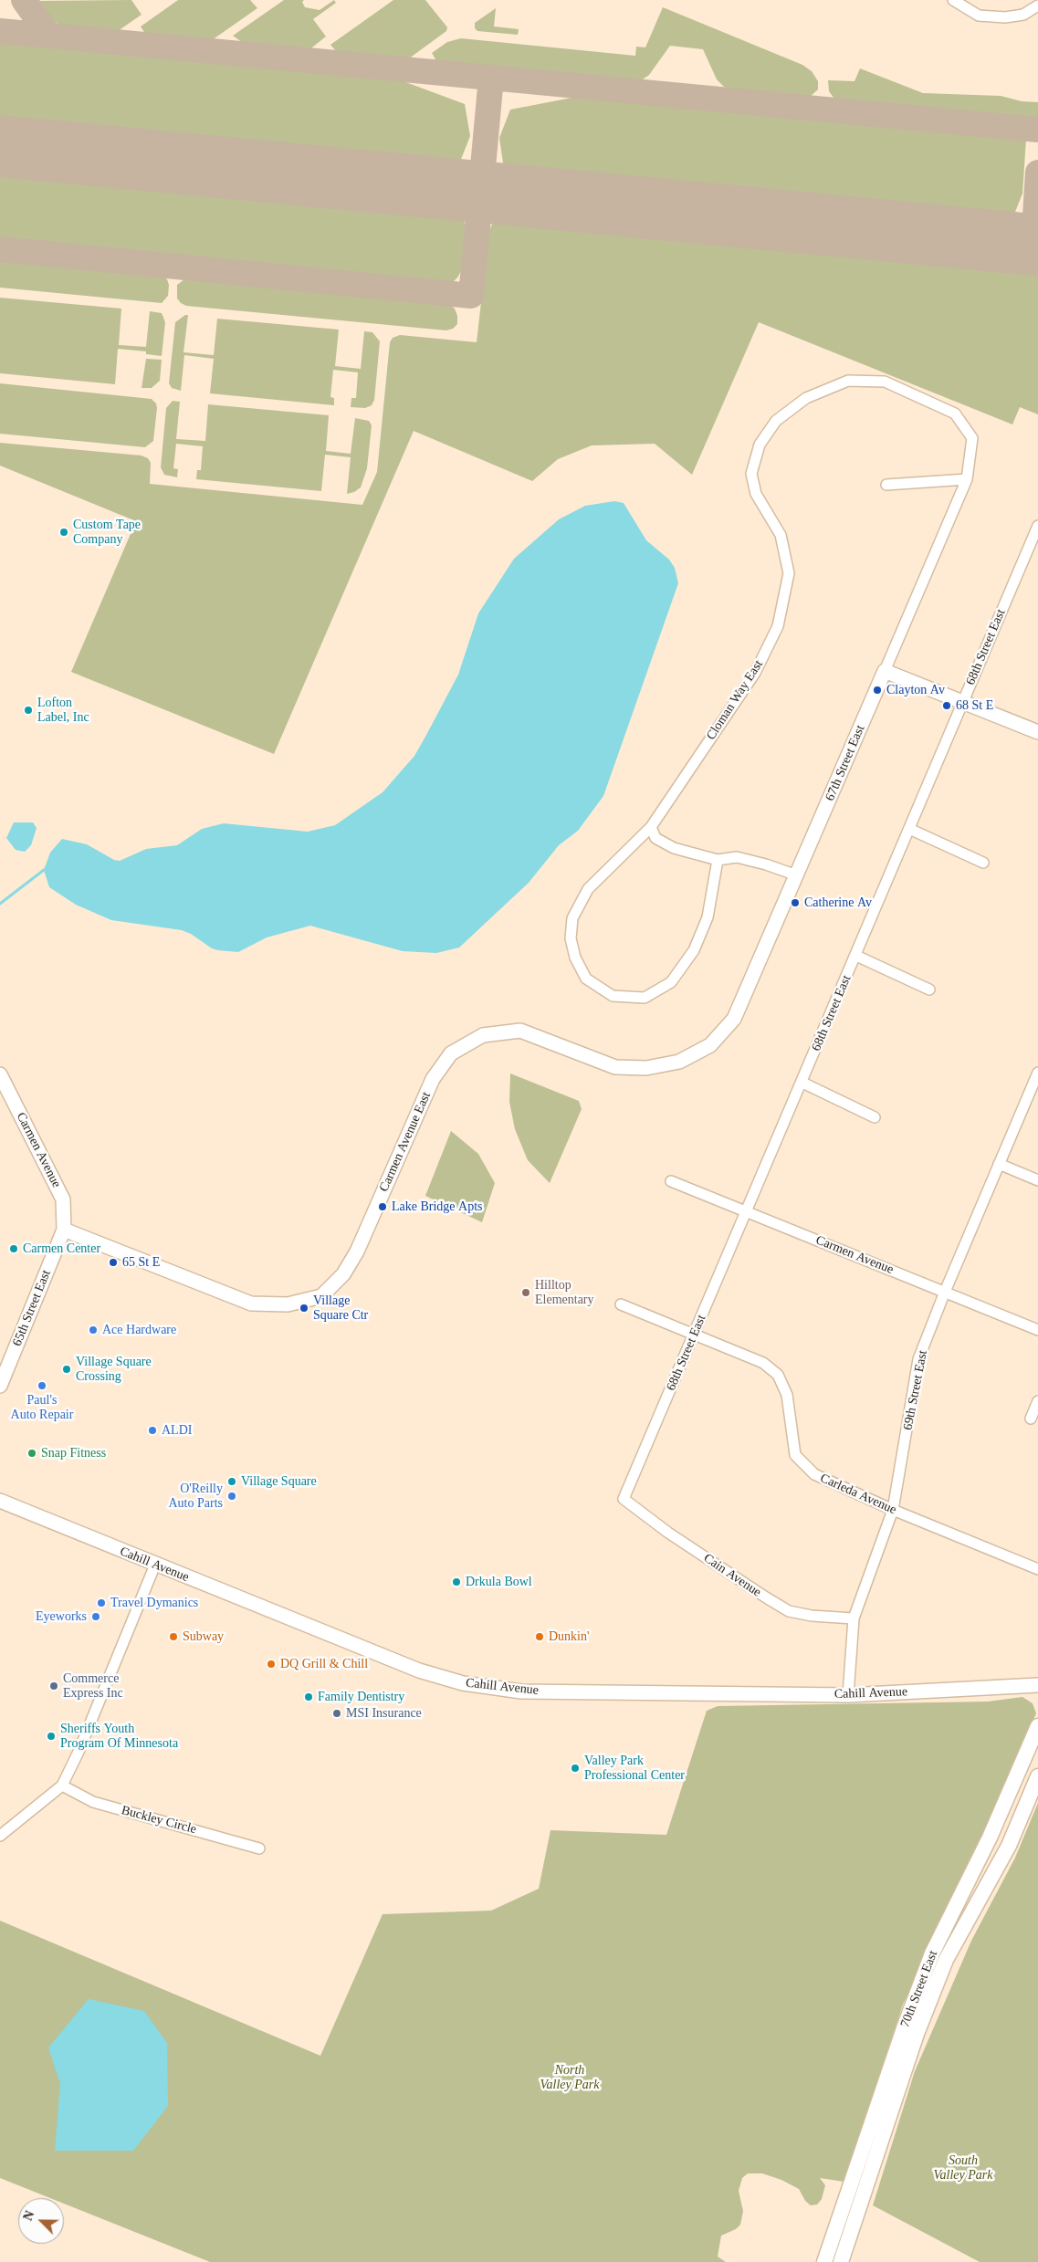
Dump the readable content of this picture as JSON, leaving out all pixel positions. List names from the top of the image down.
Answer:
{
  "streets": {
    "main road": ["70th Street East"],
    "street": [
      "68th Street East",
      "Cloman Way East",
      "67th Street East",
      "Carmen Avenue East",
      "Carmen Avenue",
      "65th Street East",
      "69th Street East",
      "Carleda Avenue",
      "Cahill Avenue",
      "Cain Avenue",
      "Buckley Circle"
    ]
  },
  "crossings": [
    ["68th Street East", "Carmen Avenue"],
    ["68th Street East", "Carleda Avenue"],
    ["68th Street East", "Cain Avenue"],
    ["Cloman Way East", "67th Street East"],
    ["67th Street East", "Carmen Avenue East"],
    ["Carmen Avenue East", "Carmen Avenue"],
    ["Carmen Avenue East", "65th Street East"],
    ["Carmen Avenue", "65th Street East"],
    ["Carmen Avenue", "69th Street East"],
    ["69th Street East", "Carleda Avenue"],
    ["69th Street East", "Cahill Avenue"],
    ["69th Street East", "Cain Avenue"]
  ],
  "parks": ["North Valley Park", "South Valley Park"],
  "places": [
    "Custom Tape Company",
    "Clayton Av",
    "68 St E",
    "Lofton Label, Inc",
    "Catherine Av",
    "Lake Bridge Apts",
    "Carmen Center",
    "65 St E",
    "Hilltop Elementary",
    "Village Square Ctr",
    "Ace Hardware",
    "Village Square Crossing",
    "Paul's Auto Repair",
    "ALDI",
    "Snap Fitness",
    "Village Square",
    "O'Reilly Auto Parts",
    "Drkula Bowl",
    "Travel Dymanics",
    "Eyeworks",
    "Subway",
    "Dunkin'",
    "DQ Grill & Chill",
    "Commerce Express Inc",
    "Family Dentistry",
    "MSI Insurance",
    "Sheriffs Youth Program Of Minnesota",
    "Valley Park Professional Center"
  ],
  "north": "top left"
}
